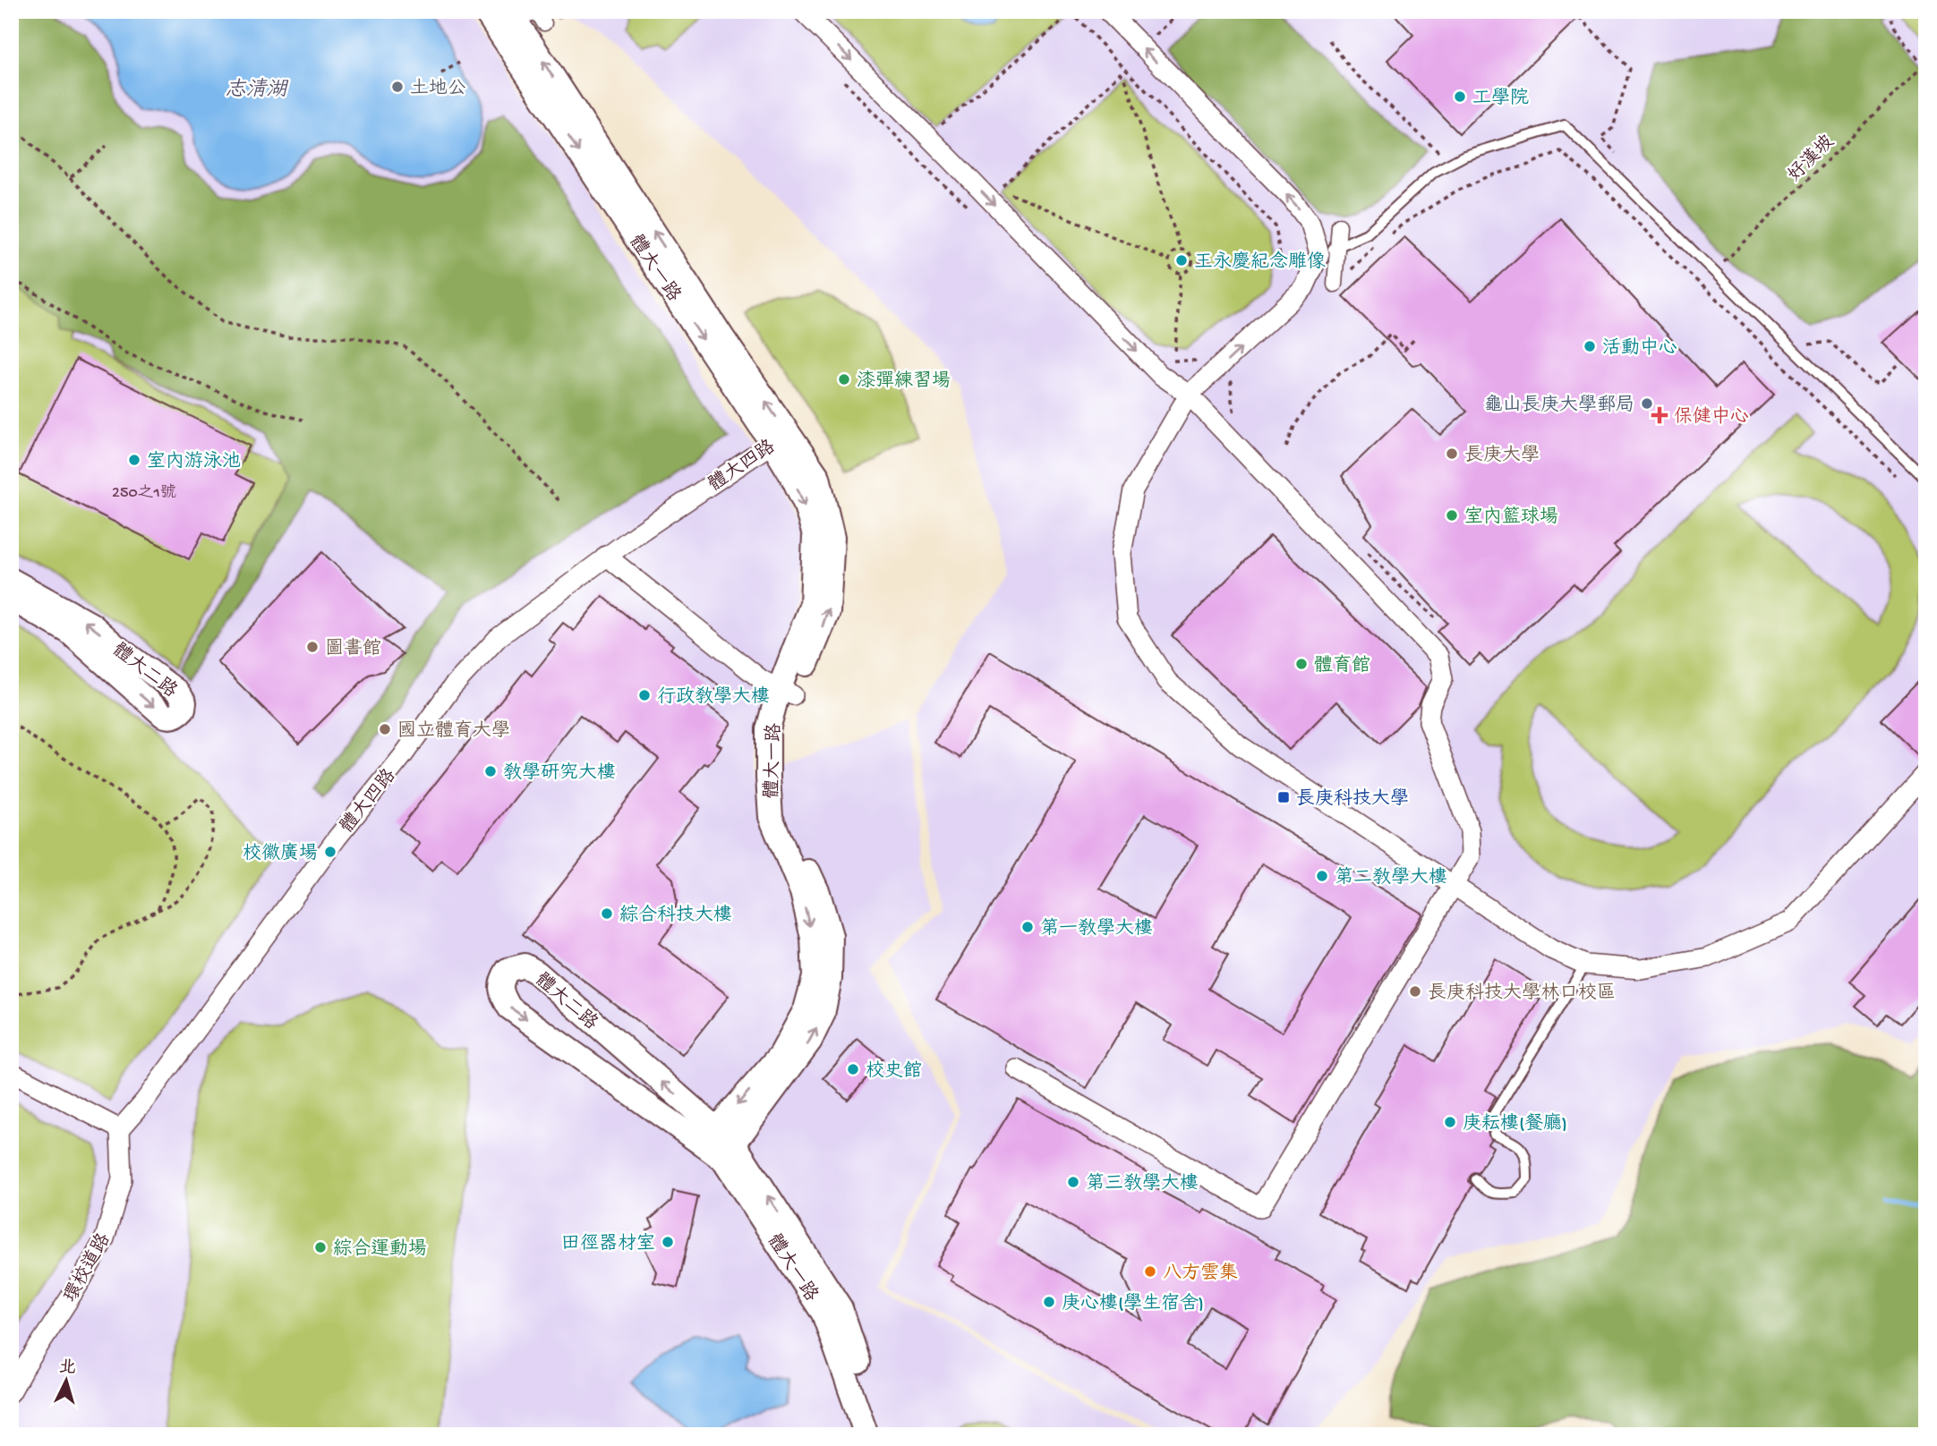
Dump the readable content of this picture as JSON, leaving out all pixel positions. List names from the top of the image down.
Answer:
{
  "streets": {
    "street": [
      "體大一路",
      "體大四路",
      "體大二路",
      "環校道路"
    ],
    "path": ["好漢坡"]
  },
  "crossings": [
    ["體大一路", "體大四路"],
    ["體大一路", "體大二路"],
    ["體大四路", "環校道路"]
  ],
  "water": ["志清湖"],
  "places": {
    "other": [
      "土地公",
      "工學院",
      "王永慶紀念雕像",
      "活動中心",
      "漆彈練習場",
      "龜山長庚大學郵局",
      "長庚大學",
      "室內游泳池",
      "室內籃球場",
      "圖書館",
      "體育館",
      "行政教學大樓",
      "國立體育大學",
      "教學研究大樓",
      "校徽廣場",
      "第二教學大樓",
      "綜合科技大樓",
      "第一教學大樓",
      "長庚科技大學林口校區",
      "校史館",
      "庚耘樓(餐廳)",
      "第三教學大樓",
      "田徑器材室",
      "綜合運動場",
      "八方雲集",
      "庚心樓(學生宿舍)"
    ],
    "health": ["保健中心"],
    "transit": ["長庚科技大學"]
  },
  "house_numbers": ["250之1號"],
  "north": "top"
}
